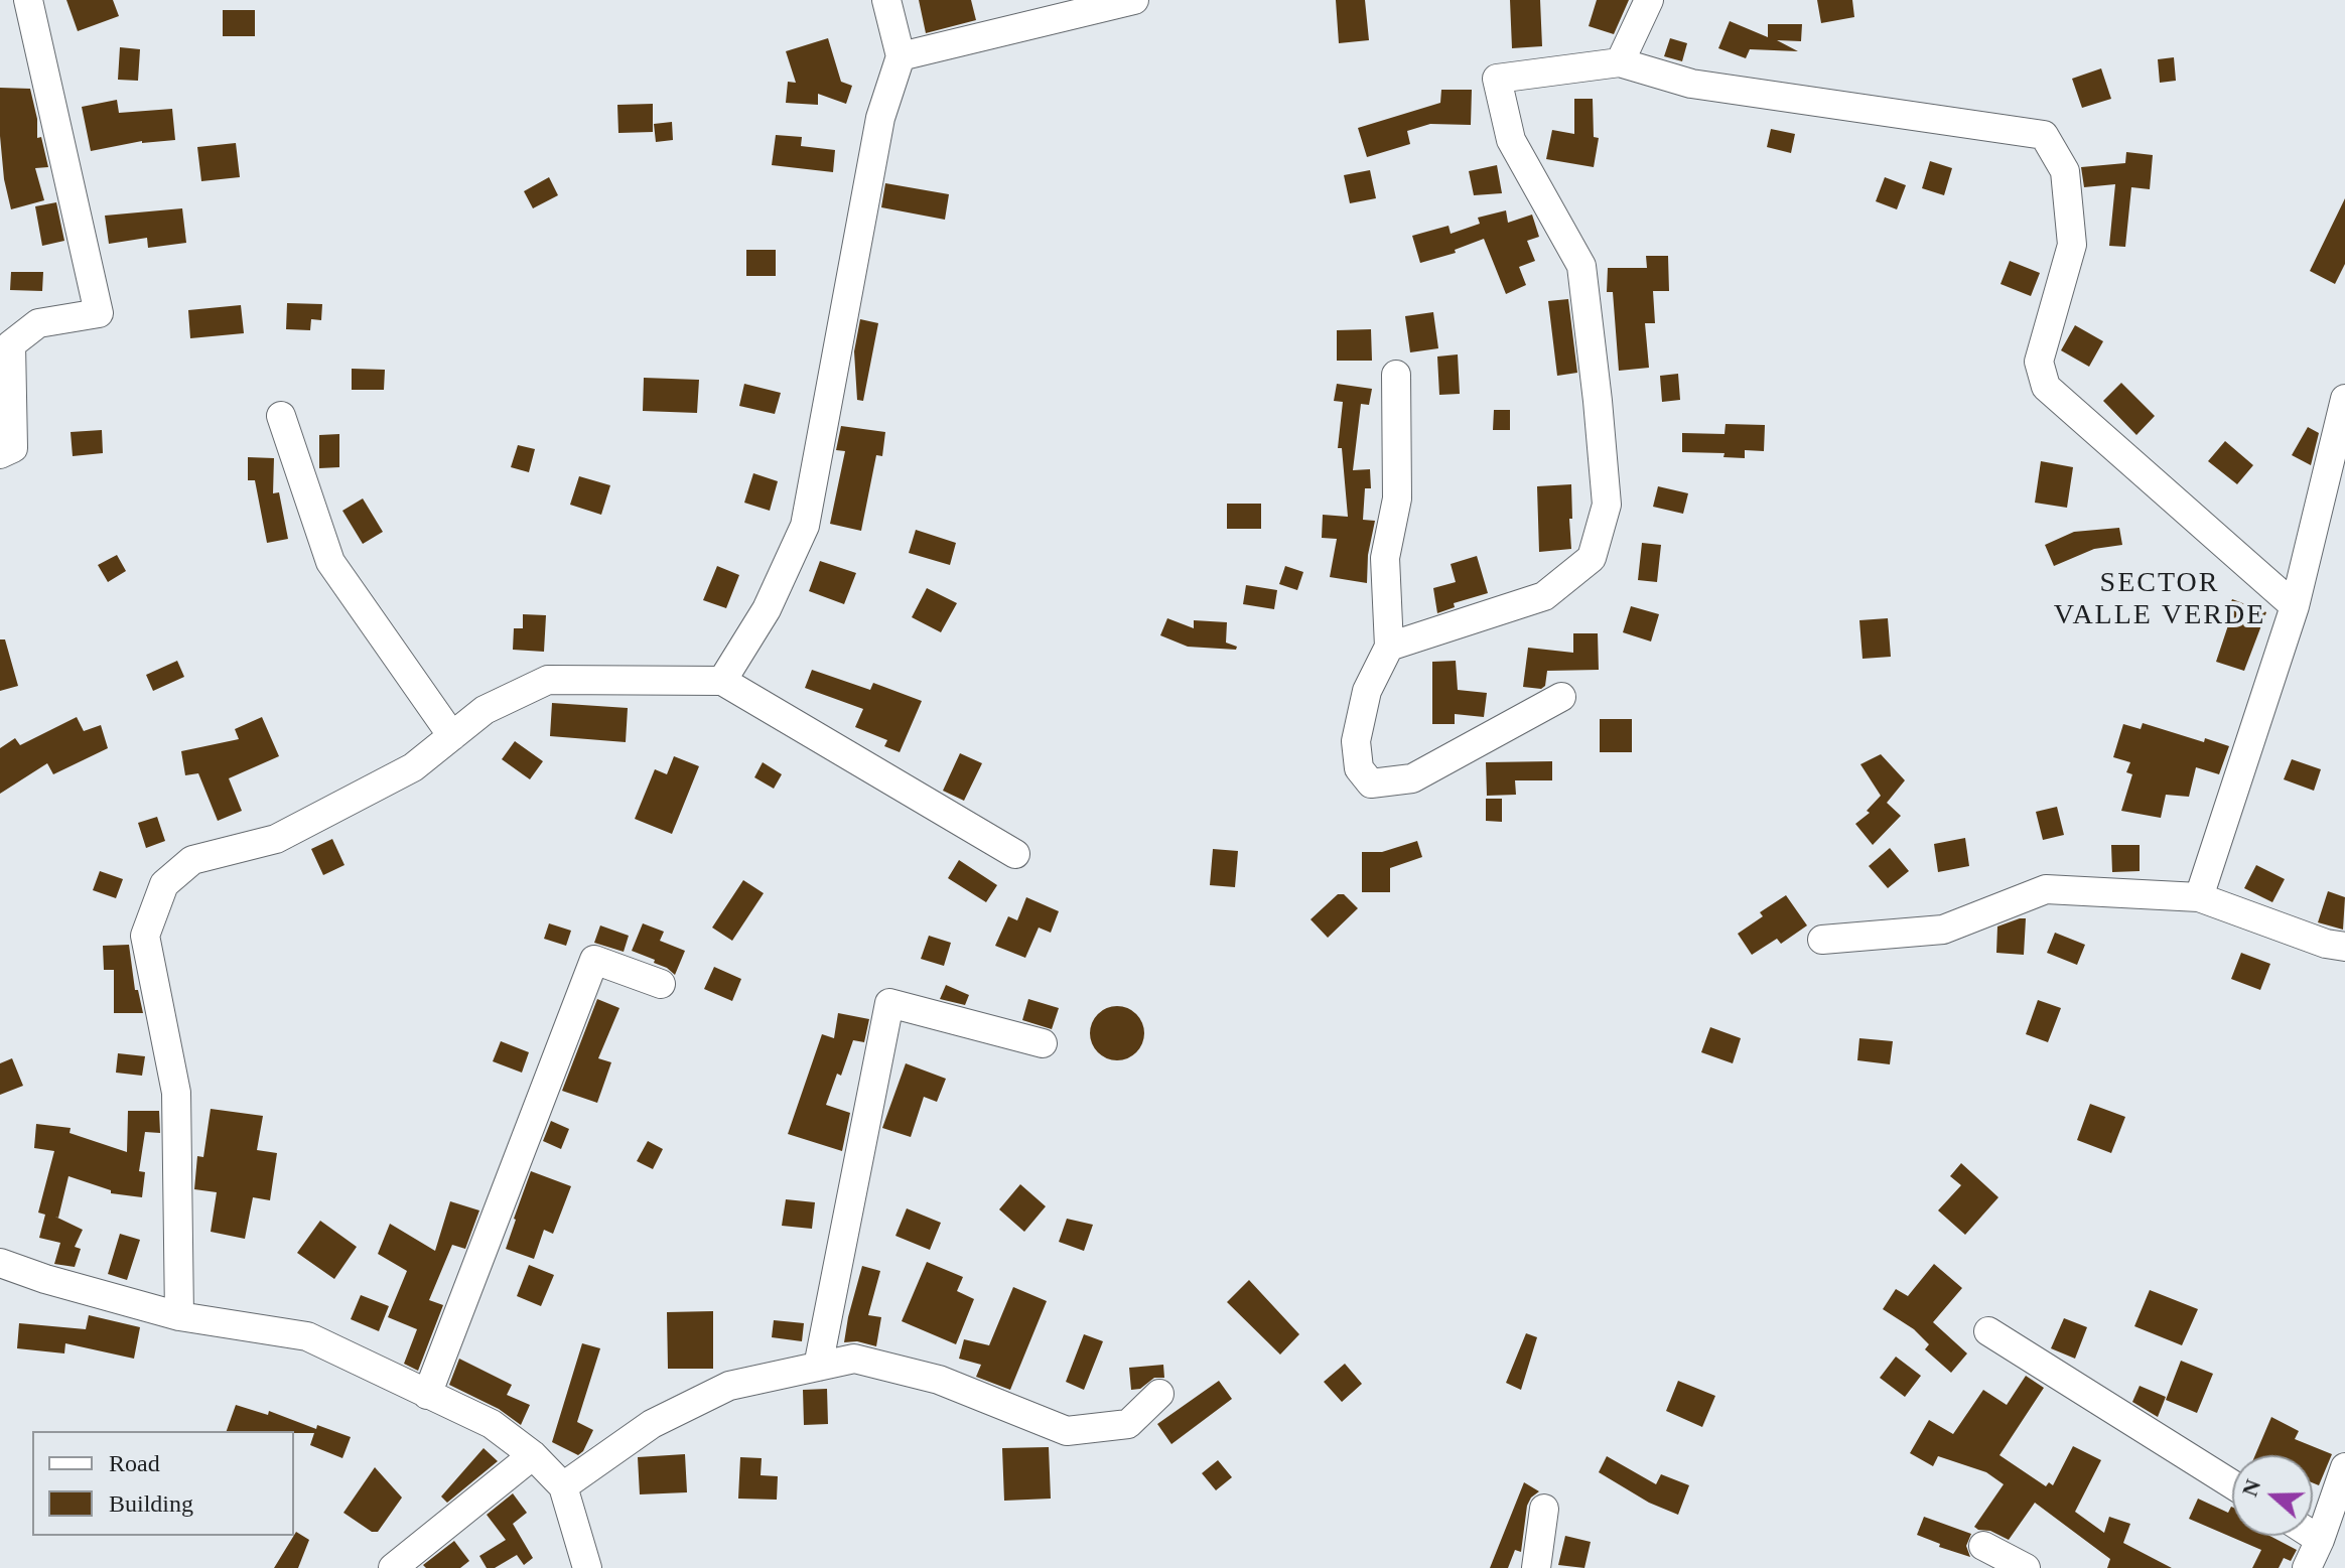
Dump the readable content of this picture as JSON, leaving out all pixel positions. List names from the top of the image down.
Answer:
{
  "districts": ["SECTOR VALLE VERDE"],
  "legend": ["Road", "Building"],
  "north": "left"
}
